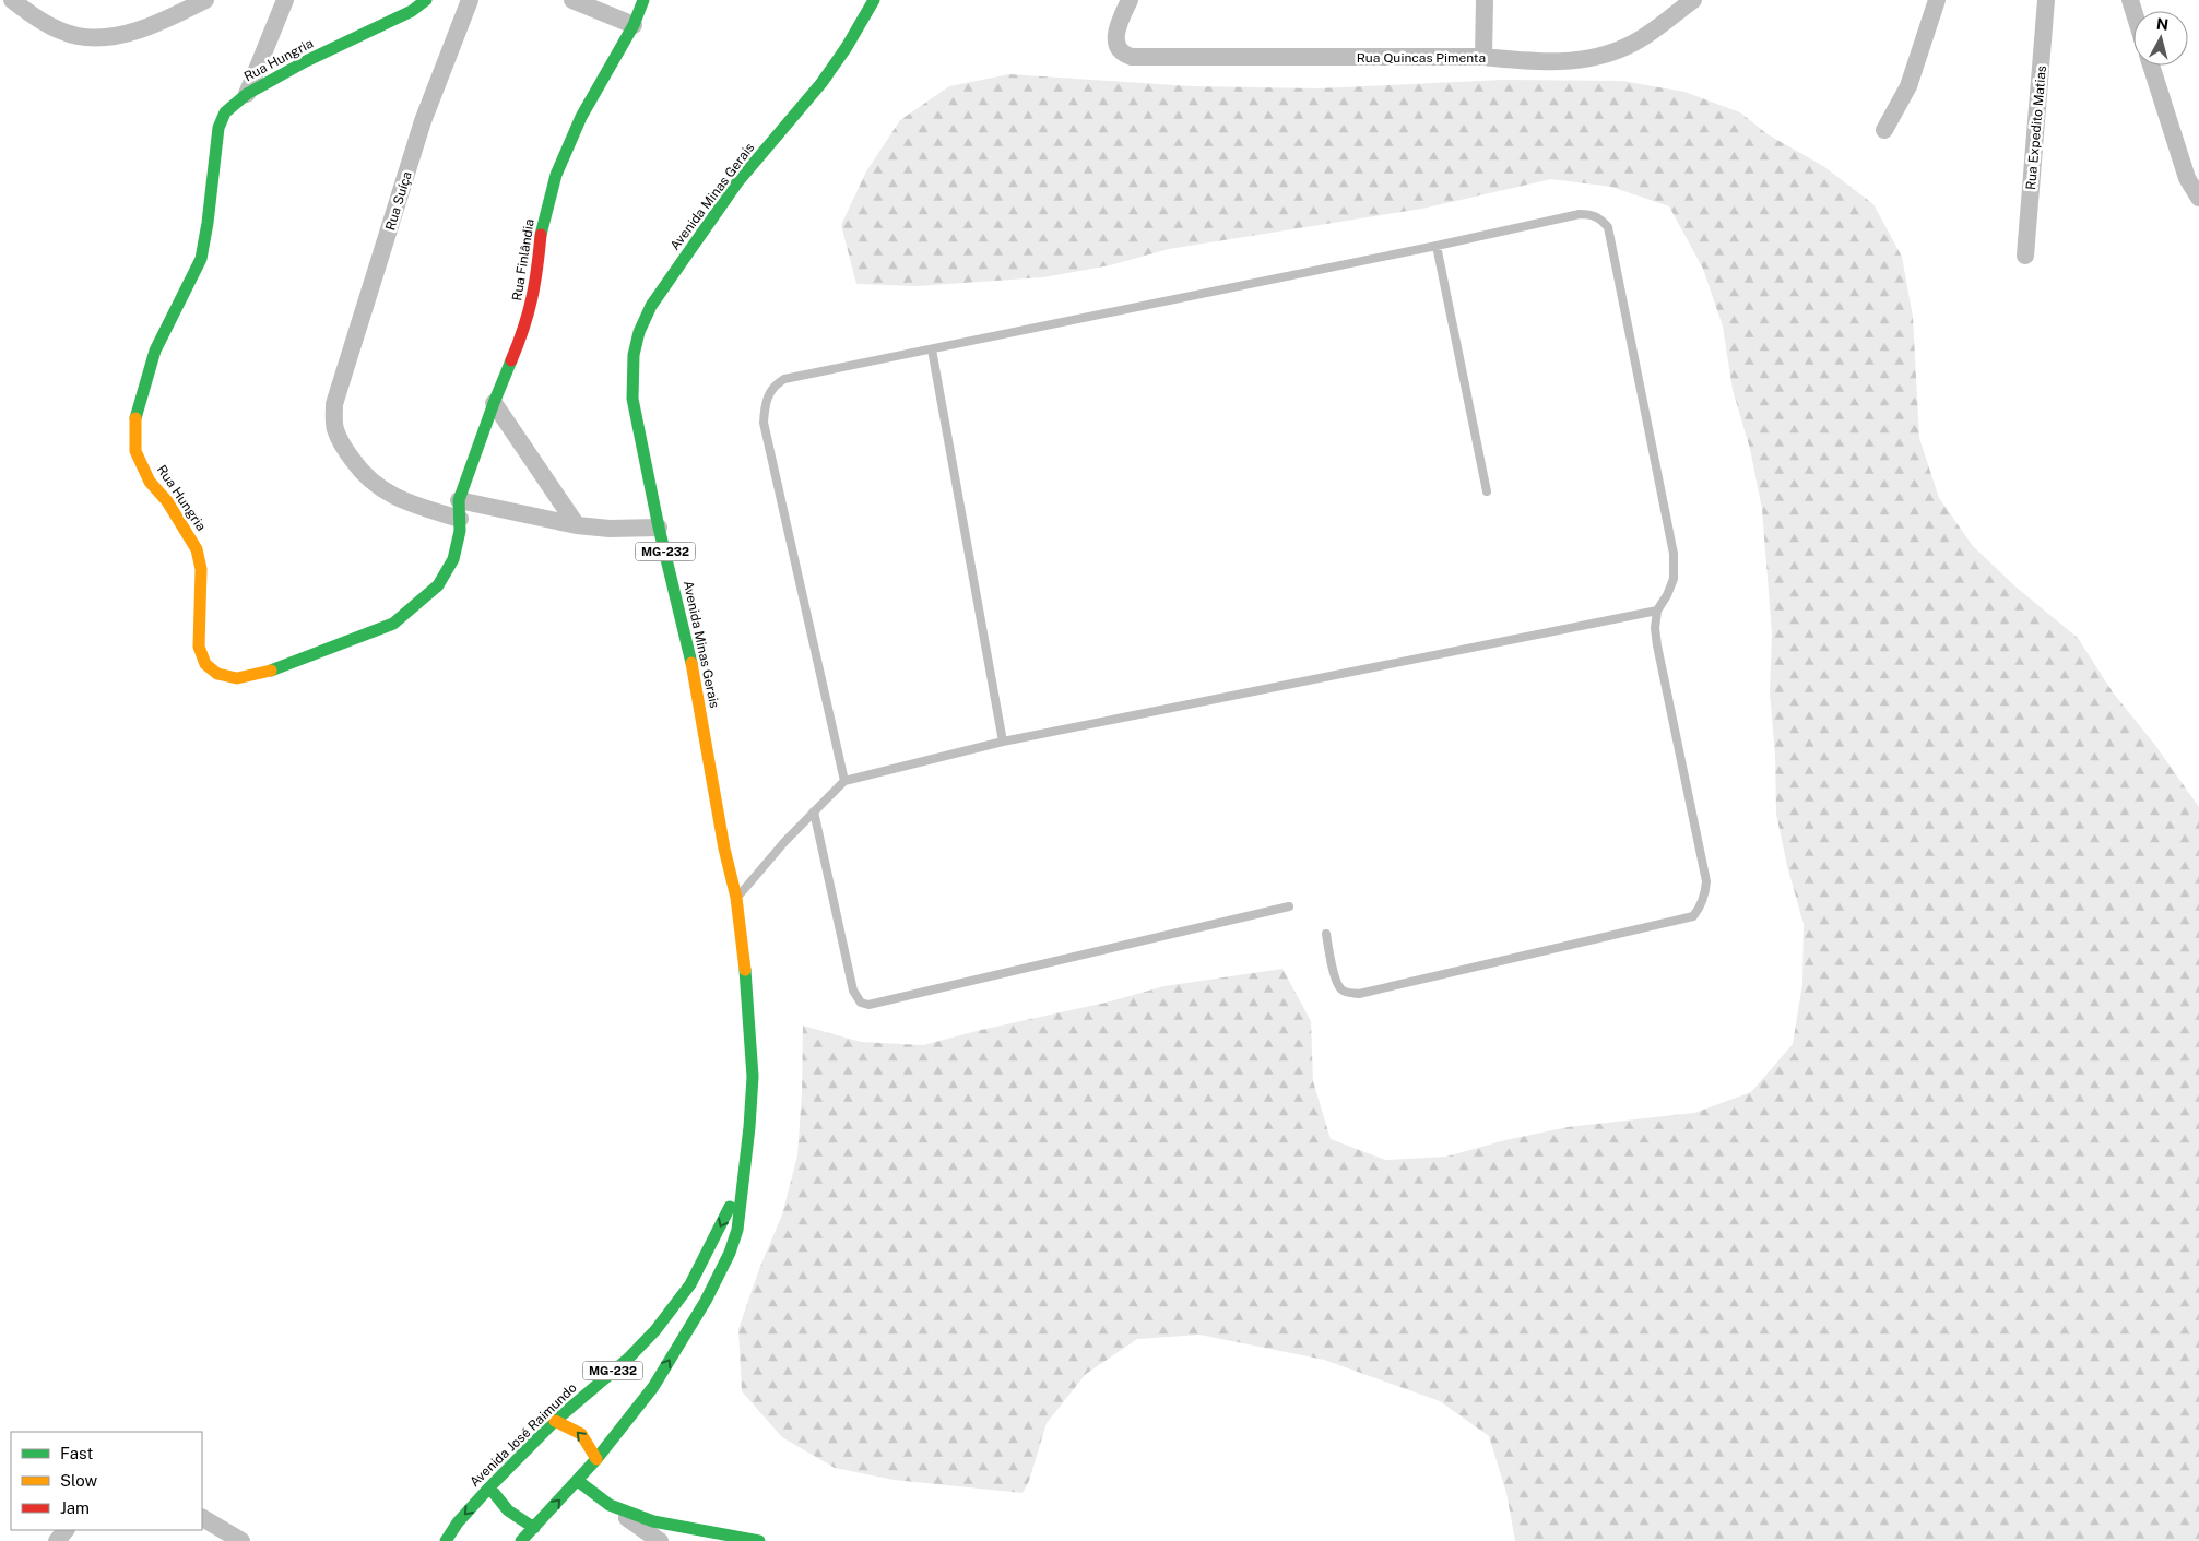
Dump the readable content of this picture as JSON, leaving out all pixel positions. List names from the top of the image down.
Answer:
{
  "streets": {
    "main road": [
      "Rua Hungria",
      "Avenida Minas Gerais",
      "Rua Finlândia",
      "MG-232",
      "Avenida José Raimundo"
    ],
    "street": ["Rua Quincas Pimenta", "Rua Expedito Matias", "Rua Suíça"]
  },
  "crossings": [
    ["Rua Hungria", "Rua Suíça"],
    ["Rua Hungria", "Rua Finlândia"],
    ["Avenida Minas Gerais", "MG-232"],
    ["Avenida Minas Gerais", "Avenida José Raimundo"],
    ["MG-232", "Avenida José Raimundo"]
  ],
  "legend": ["Fast", "Slow", "Jam"],
  "north": "top"
}
